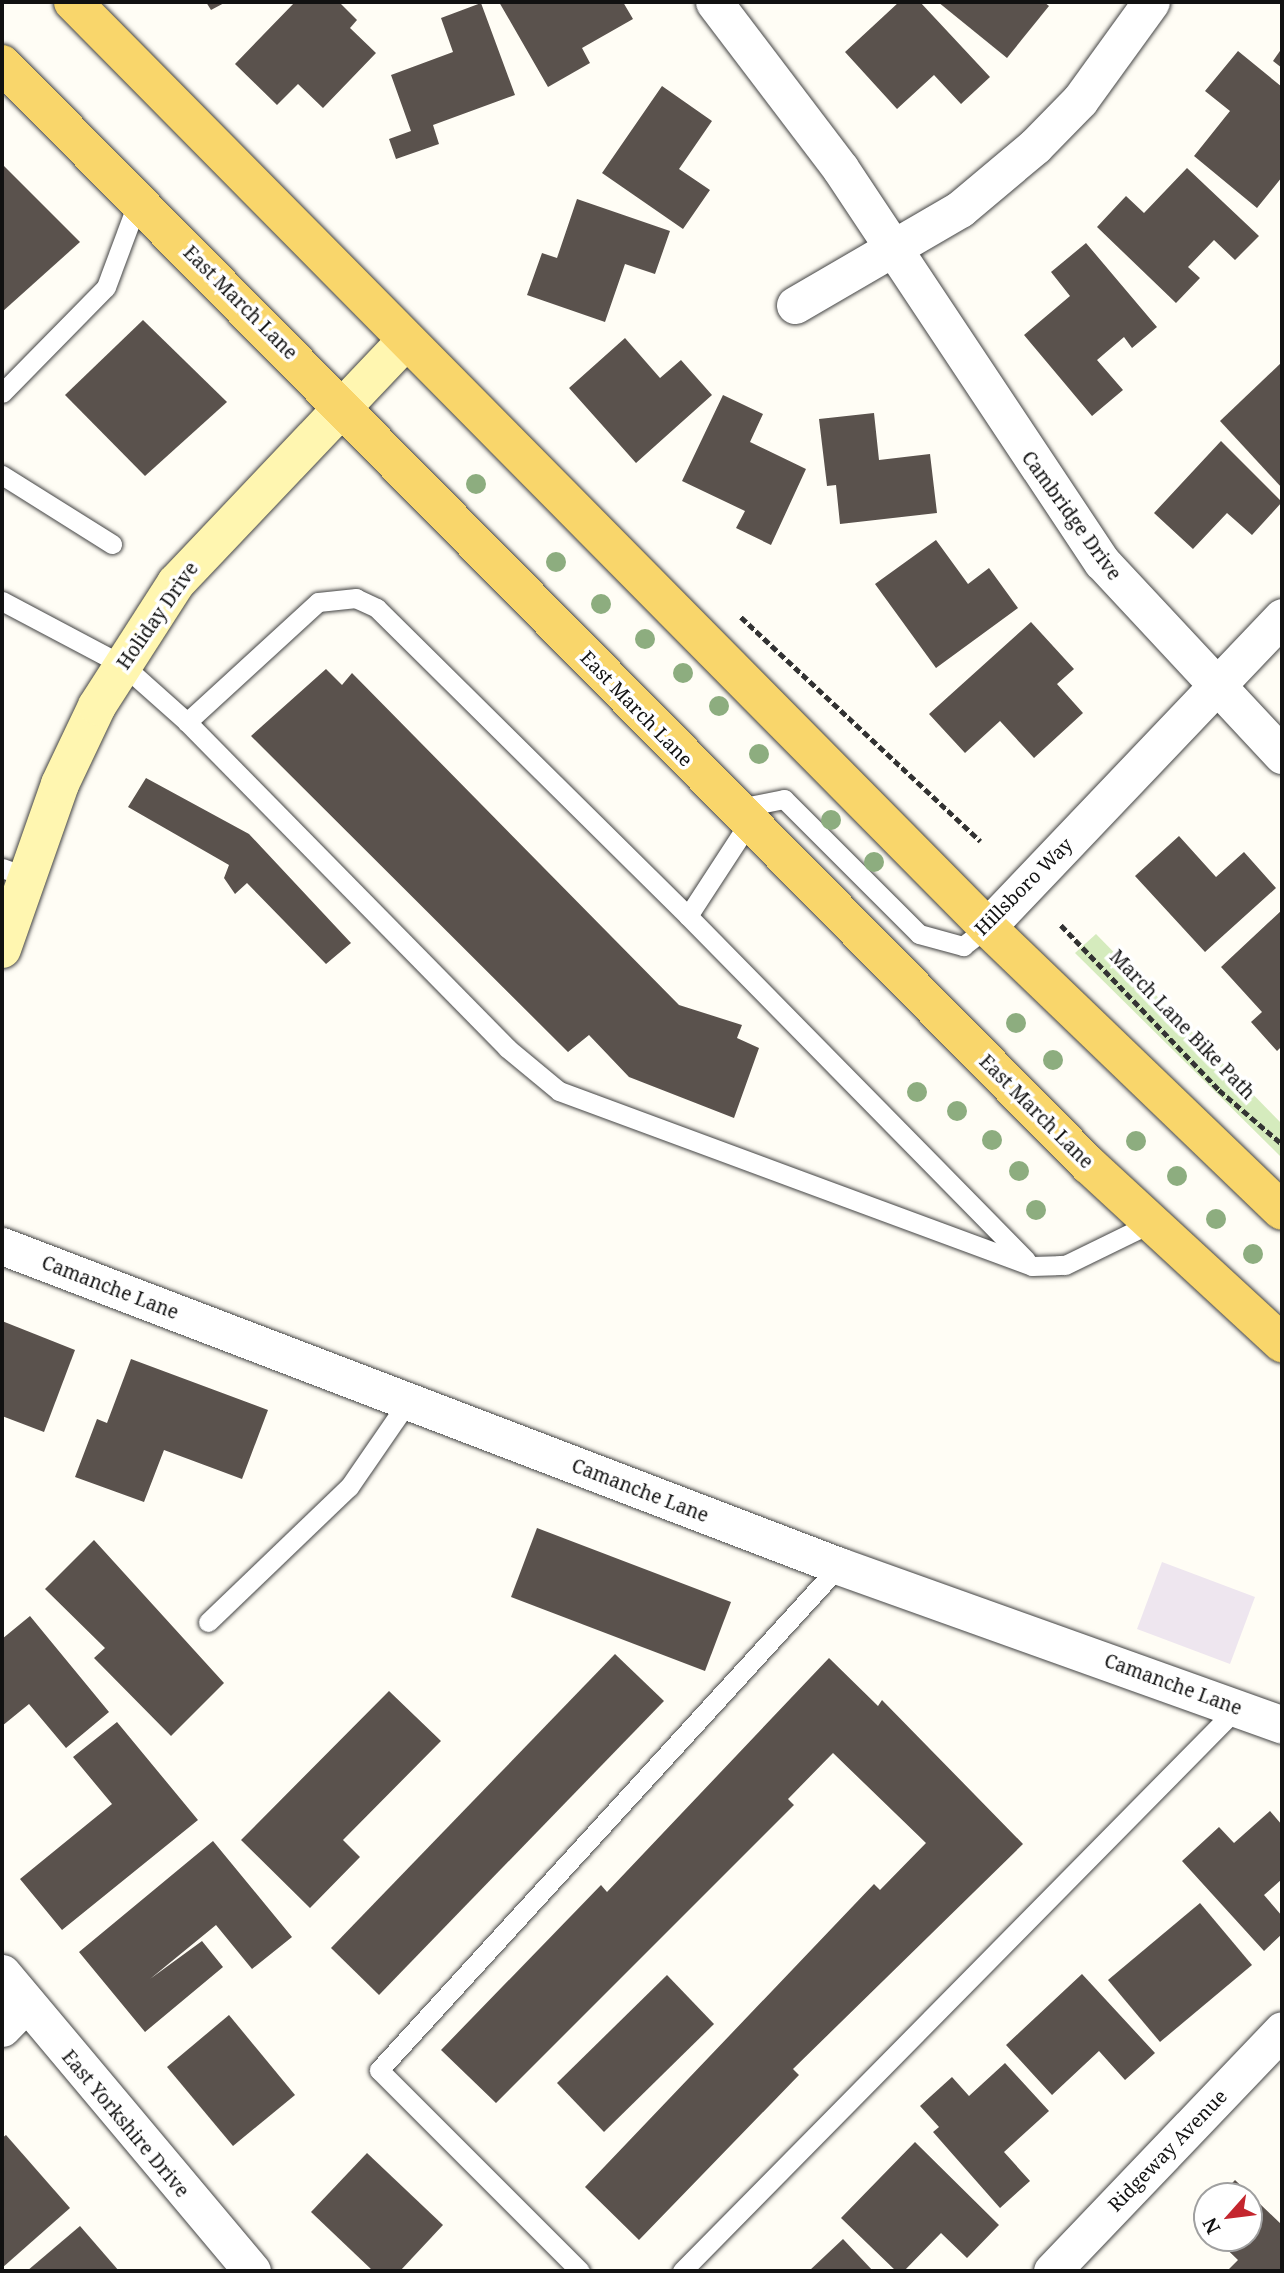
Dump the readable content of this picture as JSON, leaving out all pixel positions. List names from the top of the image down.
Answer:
{
  "streets": {
    "main road": ["East March Lane"],
    "street": [
      "Cambridge Drive",
      "Holiday Drive",
      "Hillsboro Way",
      "Camanche Lane",
      "East Yorkshire Drive",
      "Ridgeway Avenue"
    ],
    "path": ["March Lane Bike Path"]
  },
  "crossings": [
    ["East March Lane", "Holiday Drive"],
    ["East March Lane", "Hillsboro Way"],
    ["Cambridge Drive", "Hillsboro Way"]
  ],
  "north": "bottom left"
}
